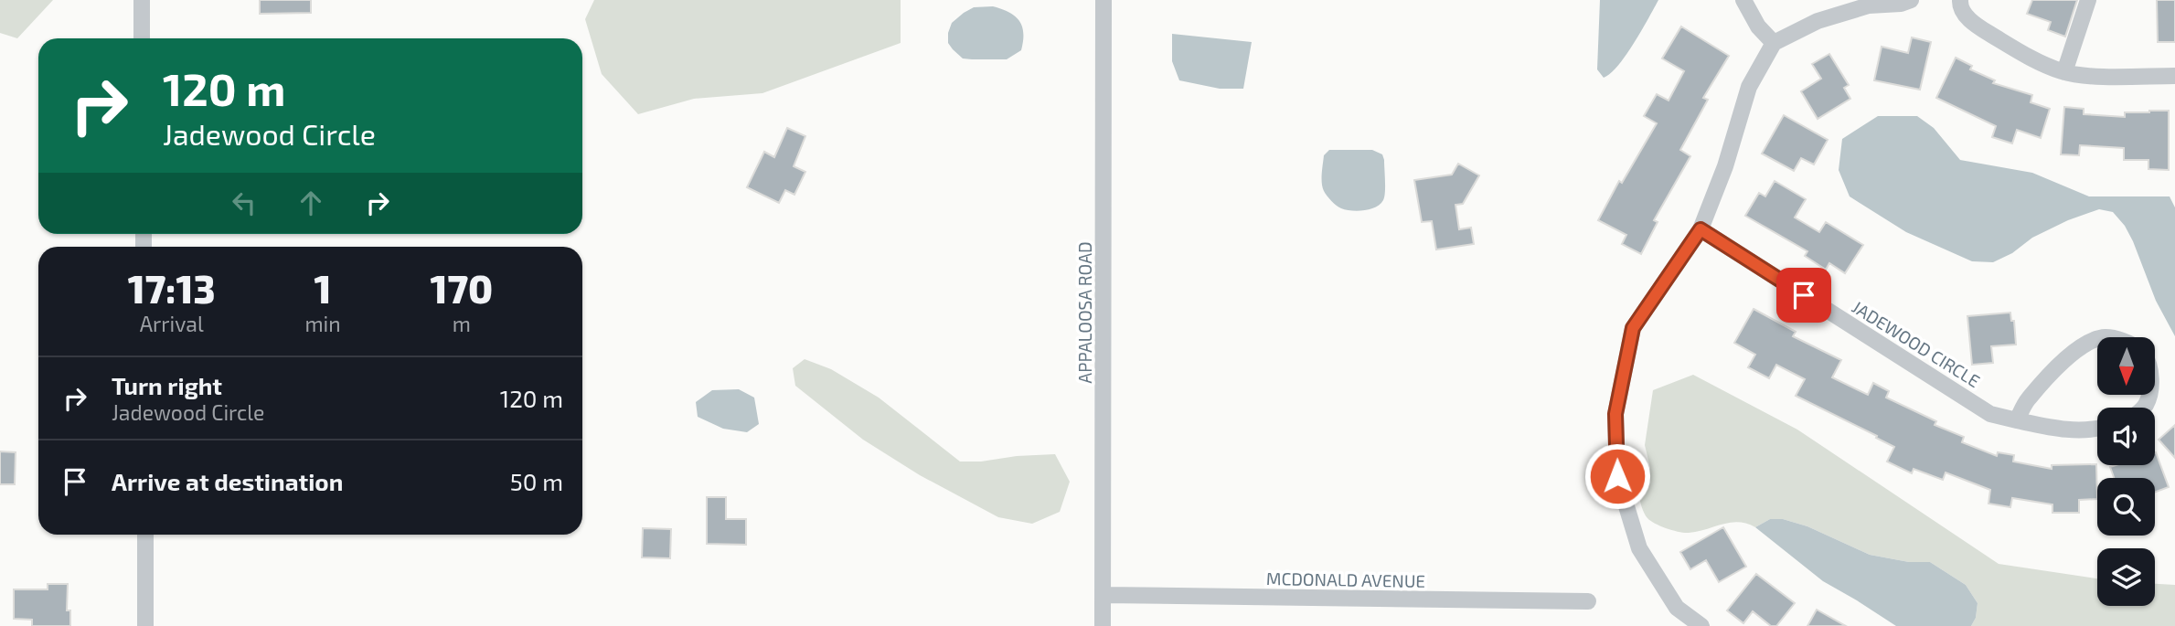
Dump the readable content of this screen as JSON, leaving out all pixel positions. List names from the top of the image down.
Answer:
{
  "streets": {
    "street": ["APPALOOSA ROAD", "JADEWOOD CIRCLE", "MCDONALD AVENUE"]
  },
  "crossings": [
    ["APPALOOSA ROAD", "MCDONALD AVENUE"]
  ],
  "north": "bottom",
  "page": {
    "turn": ["120 m", "Jadewood Circle"],
    "eta": [
      "17:13",
      "Arrival",
      "1",
      "min",
      "170",
      "m"
    ],
    "list": [
      {
        "name": "Turn right",
        "note": "Jadewood Circle",
        "value": "120 m"
      },
      {
        "name": "Arrive at destination",
        "value": "50 m"
      }
    ]
  }
}
